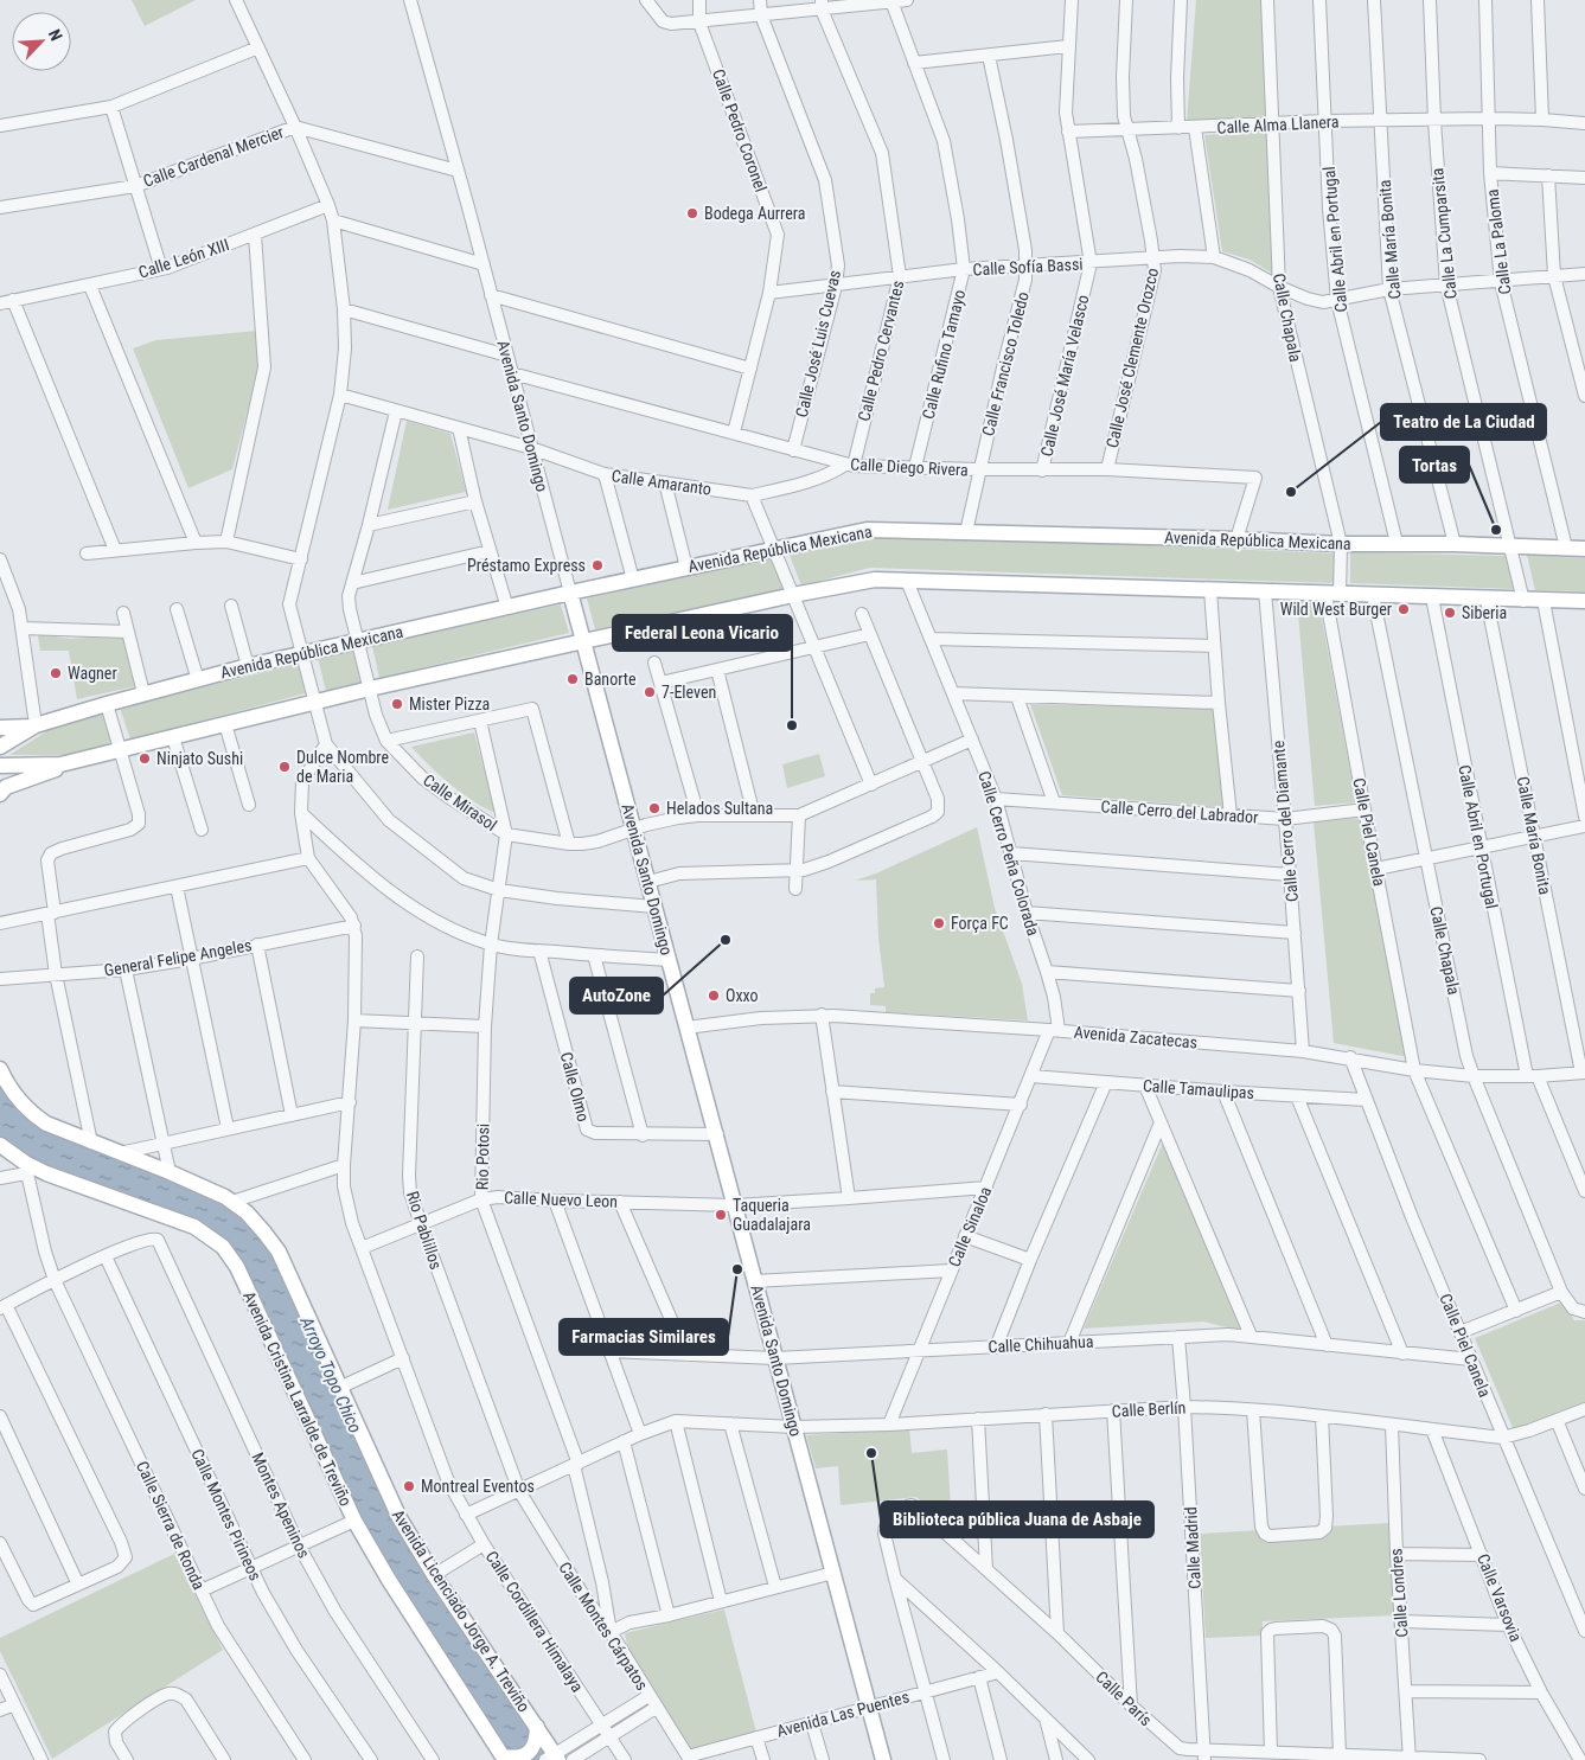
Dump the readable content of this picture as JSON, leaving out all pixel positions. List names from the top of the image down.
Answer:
{
  "streets": {
    "main road": [
      "Avenida Santo Domingo",
      "Avenida República Mexicana",
      "Avenida Cristina Larralde de Treviño",
      "Avenida Licenciado Jorge A. Treviño"
    ],
    "street": [
      "Calle Alma Llanera",
      "Calle Pedro Coronel",
      "Calle Cardenal Mercier",
      "Calle La Cumparsita",
      "Calle Abril en Portugal",
      "Calle María Bonita",
      "Calle La Paloma",
      "Calle León XIII",
      "Calle Sofía Bassi",
      "Calle Chapala",
      "Calle José Luis Cuevas",
      "Calle Pedro Cervantes",
      "Calle Rufino Tamayo",
      "Calle José Clemente Orozco",
      "Calle Francisco Toledo",
      "Calle José María Velasco",
      "Calle Diego Rivera",
      "Calle Amaranto",
      "Calle Mirasol",
      "Calle Cerro del Labrador",
      "Calle Cerro del Diamante",
      "Calle Piel Canela",
      "Calle Cerro Peña Colorada",
      "General Felipe Angeles",
      "Avenida Zacatecas",
      "Calle Olmo",
      "Calle Tamaulipas",
      "Rio Potosi",
      "Calle Nuevo Leon",
      "Calle Sinaloa",
      "Rio Pablillos",
      "Calle Chihuahua",
      "Calle Berlín",
      "Montes Apeninos",
      "Calle Montes Pirineos",
      "Calle Sierra de Ronda",
      "Calle Madrid",
      "Calle Londres",
      "Calle Varsovia",
      "Calle Cordillera Himalaya",
      "Calle Montes Cárpatos",
      "Calle París",
      "Avenida Las Puentes"
    ]
  },
  "crossings": [
    ["Calle Alma Llanera", "Calle La Cumparsita"],
    ["Calle Alma Llanera", "Calle Abril en Portugal"],
    ["Calle Alma Llanera", "Calle María Bonita"],
    ["Calle Alma Llanera", "Calle La Paloma"],
    ["Calle Alma Llanera", "Calle Chapala"],
    ["Calle Alma Llanera", "Calle José Clemente Orozco"],
    ["Calle Alma Llanera", "Calle José María Velasco"],
    ["Calle Pedro Coronel", "Calle Sofía Bassi"],
    ["Calle Pedro Coronel", "Calle Diego Rivera"],
    ["Calle Cardenal Mercier", "Avenida Santo Domingo"],
    ["Calle La Cumparsita", "Calle Sofía Bassi"],
    ["Calle La Cumparsita", "Avenida República Mexicana"],
    ["Calle Abril en Portugal", "Calle Sofía Bassi"],
    ["Calle Abril en Portugal", "Avenida República Mexicana"],
    ["Calle Abril en Portugal", "Avenida Zacatecas"],
    ["Calle María Bonita", "Calle Sofía Bassi"],
    ["Calle María Bonita", "Avenida República Mexicana"],
    ["Calle María Bonita", "Avenida Zacatecas"],
    ["Calle La Paloma", "Calle Sofía Bassi"],
    ["Calle La Paloma", "Avenida República Mexicana"],
    ["Calle Sofía Bassi", "Calle Chapala"],
    ["Calle Sofía Bassi", "Calle José Luis Cuevas"],
    ["Calle Sofía Bassi", "Calle Pedro Cervantes"],
    ["Calle Sofía Bassi", "Calle Rufino Tamayo"],
    ["Calle Sofía Bassi", "Calle José Clemente Orozco"],
    ["Calle Sofía Bassi", "Calle Francisco Toledo"],
    ["Calle Sofía Bassi", "Calle José María Velasco"],
    ["Calle Chapala", "Avenida República Mexicana"],
    ["Calle Chapala", "Calle Piel Canela"],
    ["Calle Chapala", "Avenida Zacatecas"],
    ["Calle José Luis Cuevas", "Calle Diego Rivera"],
    ["Calle Pedro Cervantes", "Calle Diego Rivera"],
    ["Calle Pedro Cervantes", "Calle Amaranto"],
    ["Calle Rufino Tamayo", "Calle Diego Rivera"],
    ["Calle José Clemente Orozco", "Calle Diego Rivera"],
    ["Calle Francisco Toledo", "Calle Diego Rivera"],
    ["Calle Francisco Toledo", "Avenida República Mexicana"],
    ["Calle José María Velasco", "Calle Diego Rivera"],
    ["Avenida Santo Domingo", "Calle Diego Rivera"],
    ["Avenida Santo Domingo", "Calle Amaranto"],
    ["Avenida Santo Domingo", "Avenida República Mexicana"],
    ["Avenida Santo Domingo", "Calle Mirasol"],
    ["Avenida Santo Domingo", "Avenida Zacatecas"],
    ["Avenida Santo Domingo", "Calle Olmo"],
    ["Avenida Santo Domingo", "Calle Nuevo Leon"],
    ["Avenida Santo Domingo", "Calle Chihuahua"],
    ["Avenida Santo Domingo", "Calle Berlín"],
    ["Avenida Santo Domingo", "Avenida Las Puentes"],
    ["Calle Diego Rivera", "Calle Amaranto"],
    ["Calle Diego Rivera", "Avenida República Mexicana"],
    ["Calle Amaranto", "Calle Mirasol"],
    ["Avenida República Mexicana", "Calle Mirasol"],
    ["Calle Mirasol", "Calle Cerro Peña Colorada"],
    ["Calle Mirasol", "Rio Potosi"],
    ["Calle Cerro del Labrador", "Calle Cerro del Diamante"],
    ["Calle Cerro del Labrador", "Calle Piel Canela"],
    ["Calle Cerro del Labrador", "Calle Cerro Peña Colorada"],
    ["Calle Cerro del Diamante", "Avenida Zacatecas"],
    ["Calle Piel Canela", "Avenida Zacatecas"],
    ["Calle Piel Canela", "Calle Tamaulipas"],
    ["Calle Piel Canela", "Calle Chihuahua"],
    ["Calle Piel Canela", "Calle Berlín"],
    ["Calle Cerro Peña Colorada", "Avenida Zacatecas"],
    ["Calle Cerro Peña Colorada", "Calle Sinaloa"],
    ["General Felipe Angeles", "Calle Cordillera Himalaya"],
    ["Avenida Zacatecas", "Calle Sinaloa"],
    ["Calle Tamaulipas", "Calle Sinaloa"],
    ["Rio Potosi", "Calle Nuevo Leon"],
    ["Rio Potosi", "Calle Montes Cárpatos"],
    ["Calle Nuevo Leon", "Calle Sinaloa"],
    ["Calle Nuevo Leon", "Rio Pablillos"],
    ["Calle Nuevo Leon", "Calle Cordillera Himalaya"],
    ["Calle Sinaloa", "Calle Chihuahua"],
    ["Calle Sinaloa", "Calle Berlín"],
    ["Rio Pablillos", "Calle Montes Cárpatos"],
    ["Calle Chihuahua", "Calle Madrid"],
    ["Avenida Cristina Larralde de Treviño", "Calle Sierra de Ronda"],
    ["Calle Berlín", "Calle Madrid"],
    ["Calle Berlín", "Calle Londres"],
    ["Calle Berlín", "Calle Varsovia"],
    ["Montes Apeninos", "Calle Montes Pirineos"],
    ["Calle Madrid", "Calle París"],
    ["Calle Londres", "Calle París"],
    ["Calle Montes Cárpatos", "Avenida Las Puentes"]
  ],
  "water": ["Arroyo Topo Chico"],
  "places": [
    "Bodega Aurrera",
    "Teatro de La Ciudad",
    "Tortas",
    "Préstamo Express",
    "Wild West Burger",
    "Siberia",
    "Wagner",
    "Banorte",
    "7-Eleven",
    "Mister Pizza",
    "Federal Leona Vicario",
    "Ninjato Sushi",
    "Dulce Nombre de Maria",
    "Helados Sultana",
    "Força FC",
    "AutoZone",
    "Oxxo",
    "Taqueria Guadalajara",
    "Farmacias Similares",
    "Biblioteca pública Juana de Asbaje",
    "Montreal Eventos"
  ],
  "north": "top right"
}
